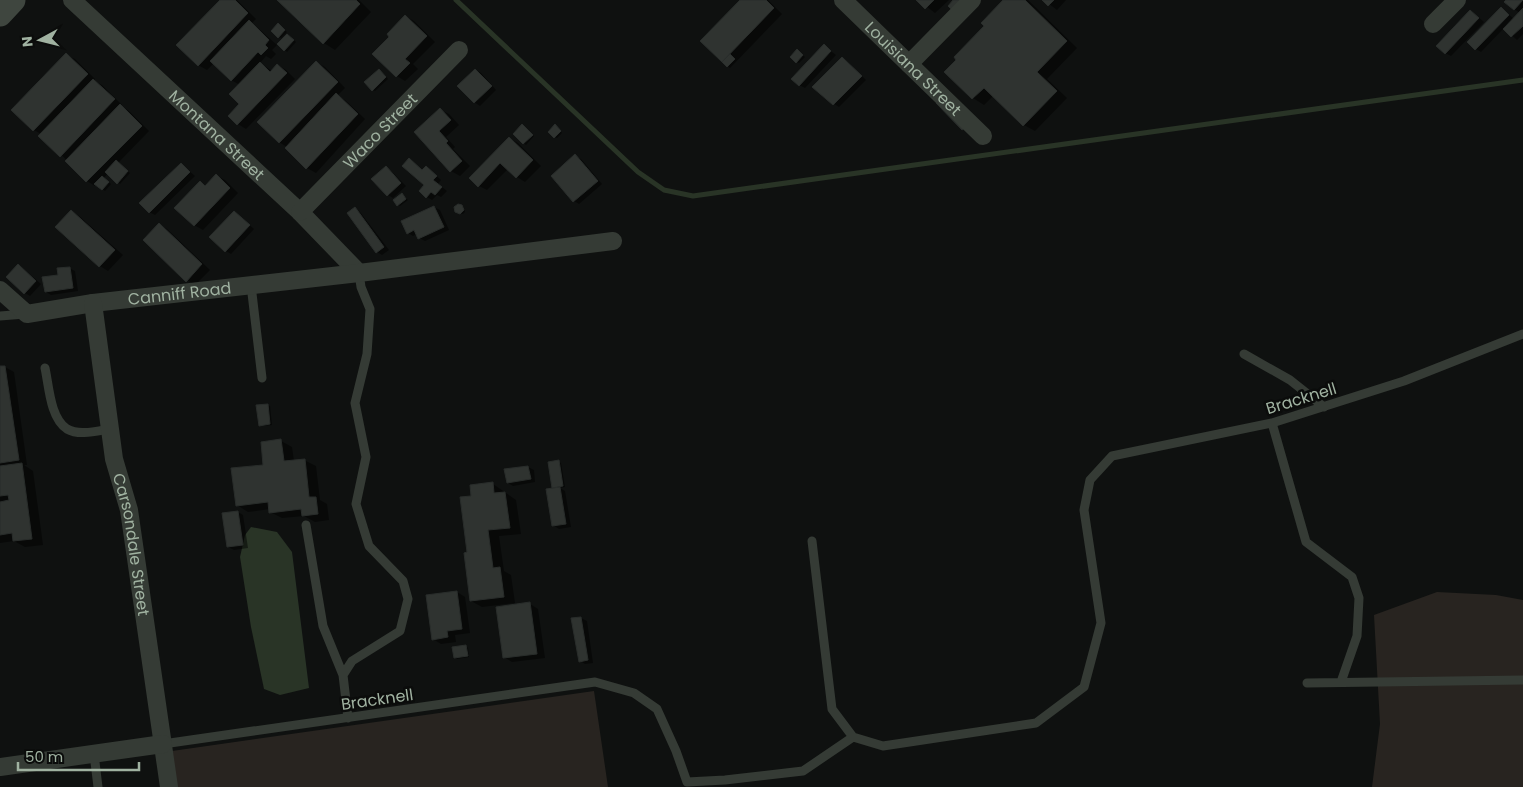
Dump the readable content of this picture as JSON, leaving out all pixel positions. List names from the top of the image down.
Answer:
{
  "streets": {
    "street": [
      "Louisiana Street",
      "Waco Street",
      "Montana Street",
      "Canniff Road",
      "Carsondale Street"
    ],
    "lane": ["Bracknell"]
  },
  "crossings": [
    ["Waco Street", "Montana Street"],
    ["Montana Street", "Canniff Road"],
    ["Canniff Road", "Carsondale Street"],
    ["Bracknell", "Carsondale Street"]
  ],
  "scale_bar": "50 m",
  "north": "left"
}
